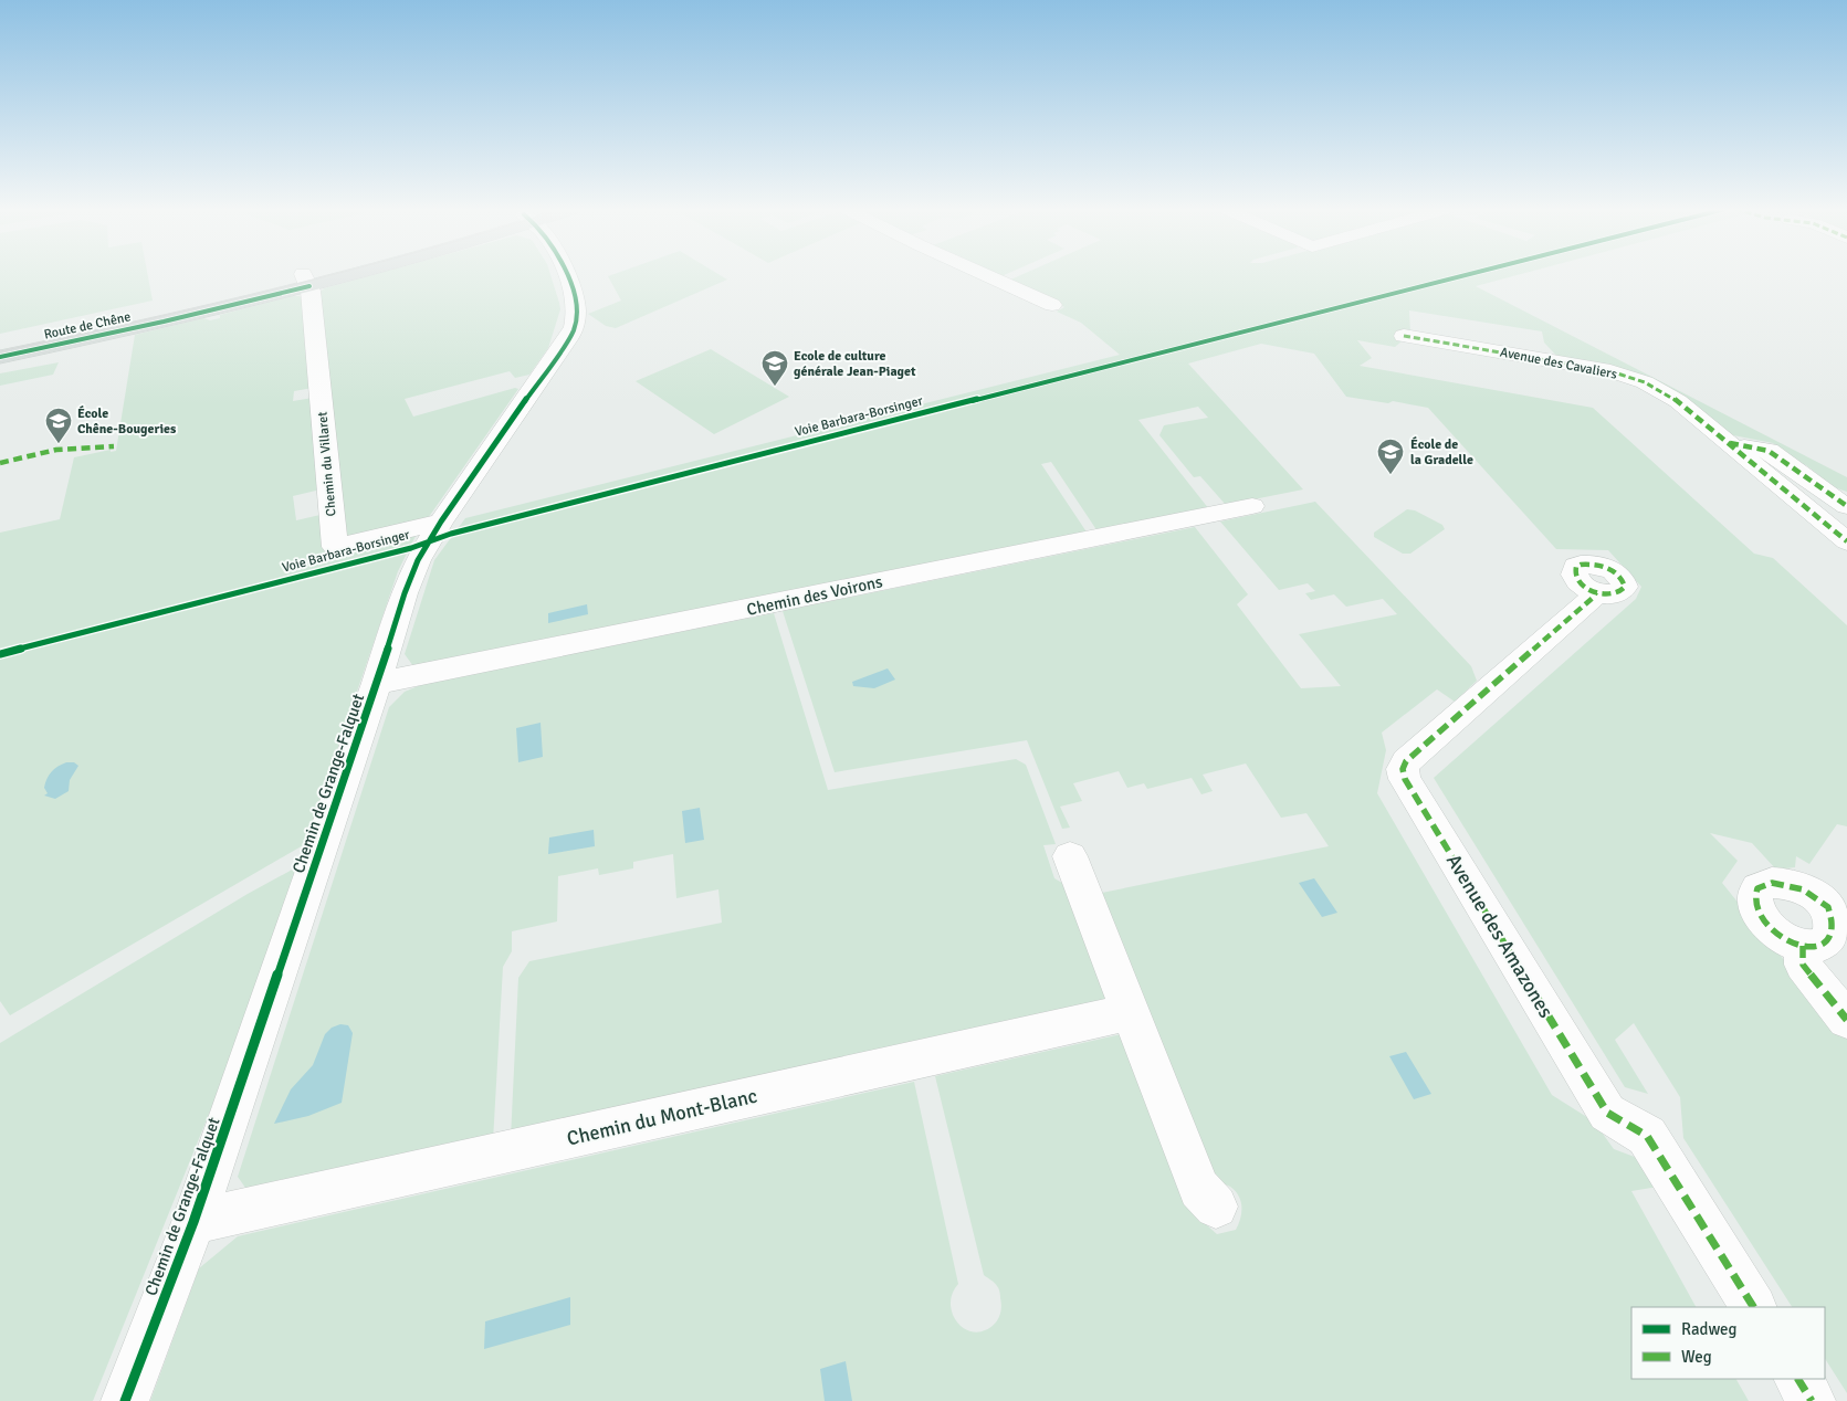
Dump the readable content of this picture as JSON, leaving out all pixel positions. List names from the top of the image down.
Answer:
{
  "streets": {
    "main road": ["Route de Chêne"],
    "street": [
      "Avenue des Cavaliers",
      "Chemin du Villaret",
      "Chemin des Voirons",
      "Chemin de Grange-Falquet",
      "Avenue des Amazones",
      "Chemin du Mont-Blanc"
    ],
    "cycle path": ["Voie Barbara-Borsinger"]
  },
  "crossings": [
    ["Route de Chêne", "Chemin du Villaret"],
    ["Chemin du Villaret", "Chemin de Grange-Falquet"],
    ["Chemin des Voirons", "Chemin de Grange-Falquet"],
    ["Chemin de Grange-Falquet", "Chemin du Mont-Blanc"]
  ],
  "places": {
    "school or university": ["Ecole de culture générale Jean-Piaget", "École Chêne-Bougeries", "École de la Gradelle"]
  },
  "legend": ["Radweg", "Weg"]
}
